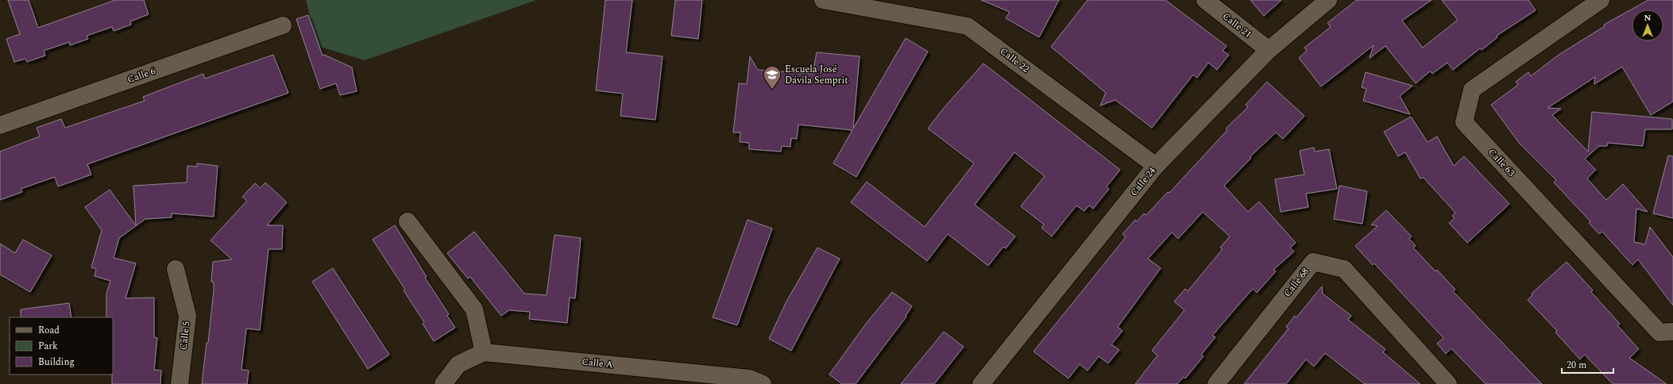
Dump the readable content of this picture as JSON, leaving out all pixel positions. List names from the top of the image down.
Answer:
{
  "streets": {
    "street": [
      "Calle 21",
      "Calle 22",
      "Calle 6",
      "Calle 63",
      "Calle 24",
      "Calle 68",
      "Calle 5",
      "Calle A"
    ]
  },
  "crossings": [
    ["Calle 21", "Calle 24"],
    ["Calle 22", "Calle 24"]
  ],
  "places": {
    "school or university": ["Escuela José Dávila Semprit"]
  },
  "legend": ["Road", "Park", "Building"],
  "scale_bar": "20 m",
  "north": "top"
}
